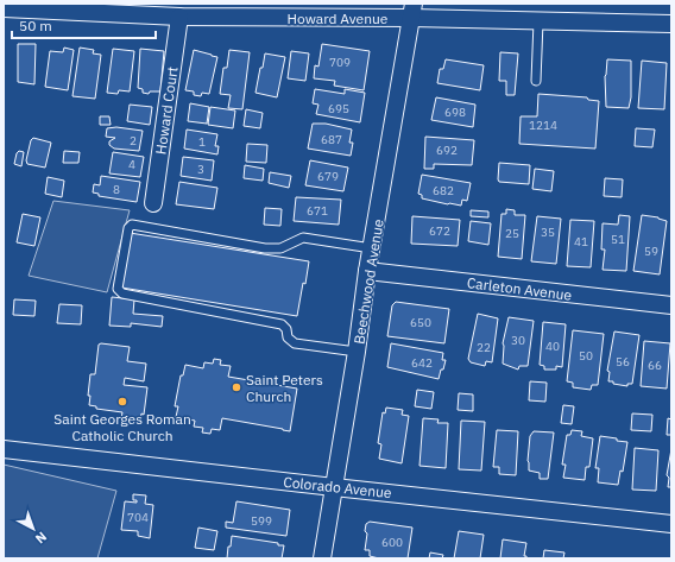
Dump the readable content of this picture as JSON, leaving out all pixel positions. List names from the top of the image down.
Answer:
{
  "streets": {
    "street": [
      "Howard Avenue",
      "Howard Court",
      "Beechwood Avenue",
      "Carleton Avenue",
      "Colorado Avenue"
    ]
  },
  "crossings": [
    ["Howard Avenue", "Howard Court"],
    ["Howard Avenue", "Beechwood Avenue"],
    ["Beechwood Avenue", "Carleton Avenue"],
    ["Beechwood Avenue", "Colorado Avenue"]
  ],
  "places": ["Saint Peters Church", "Saint Georges Roman Catholic Church"],
  "house_numbers": [
    "709",
    "695",
    "698",
    "1214",
    "687",
    "2",
    "1",
    "692",
    "4",
    "3",
    "679",
    "8",
    "682",
    "671",
    "672",
    "35",
    "25",
    "51",
    "41",
    "59",
    "650",
    "30",
    "40",
    "22",
    "50",
    "56",
    "642",
    "66",
    "704",
    "599",
    "600"
  ],
  "scale_bar": "50 m",
  "north": "bottom right"
}
